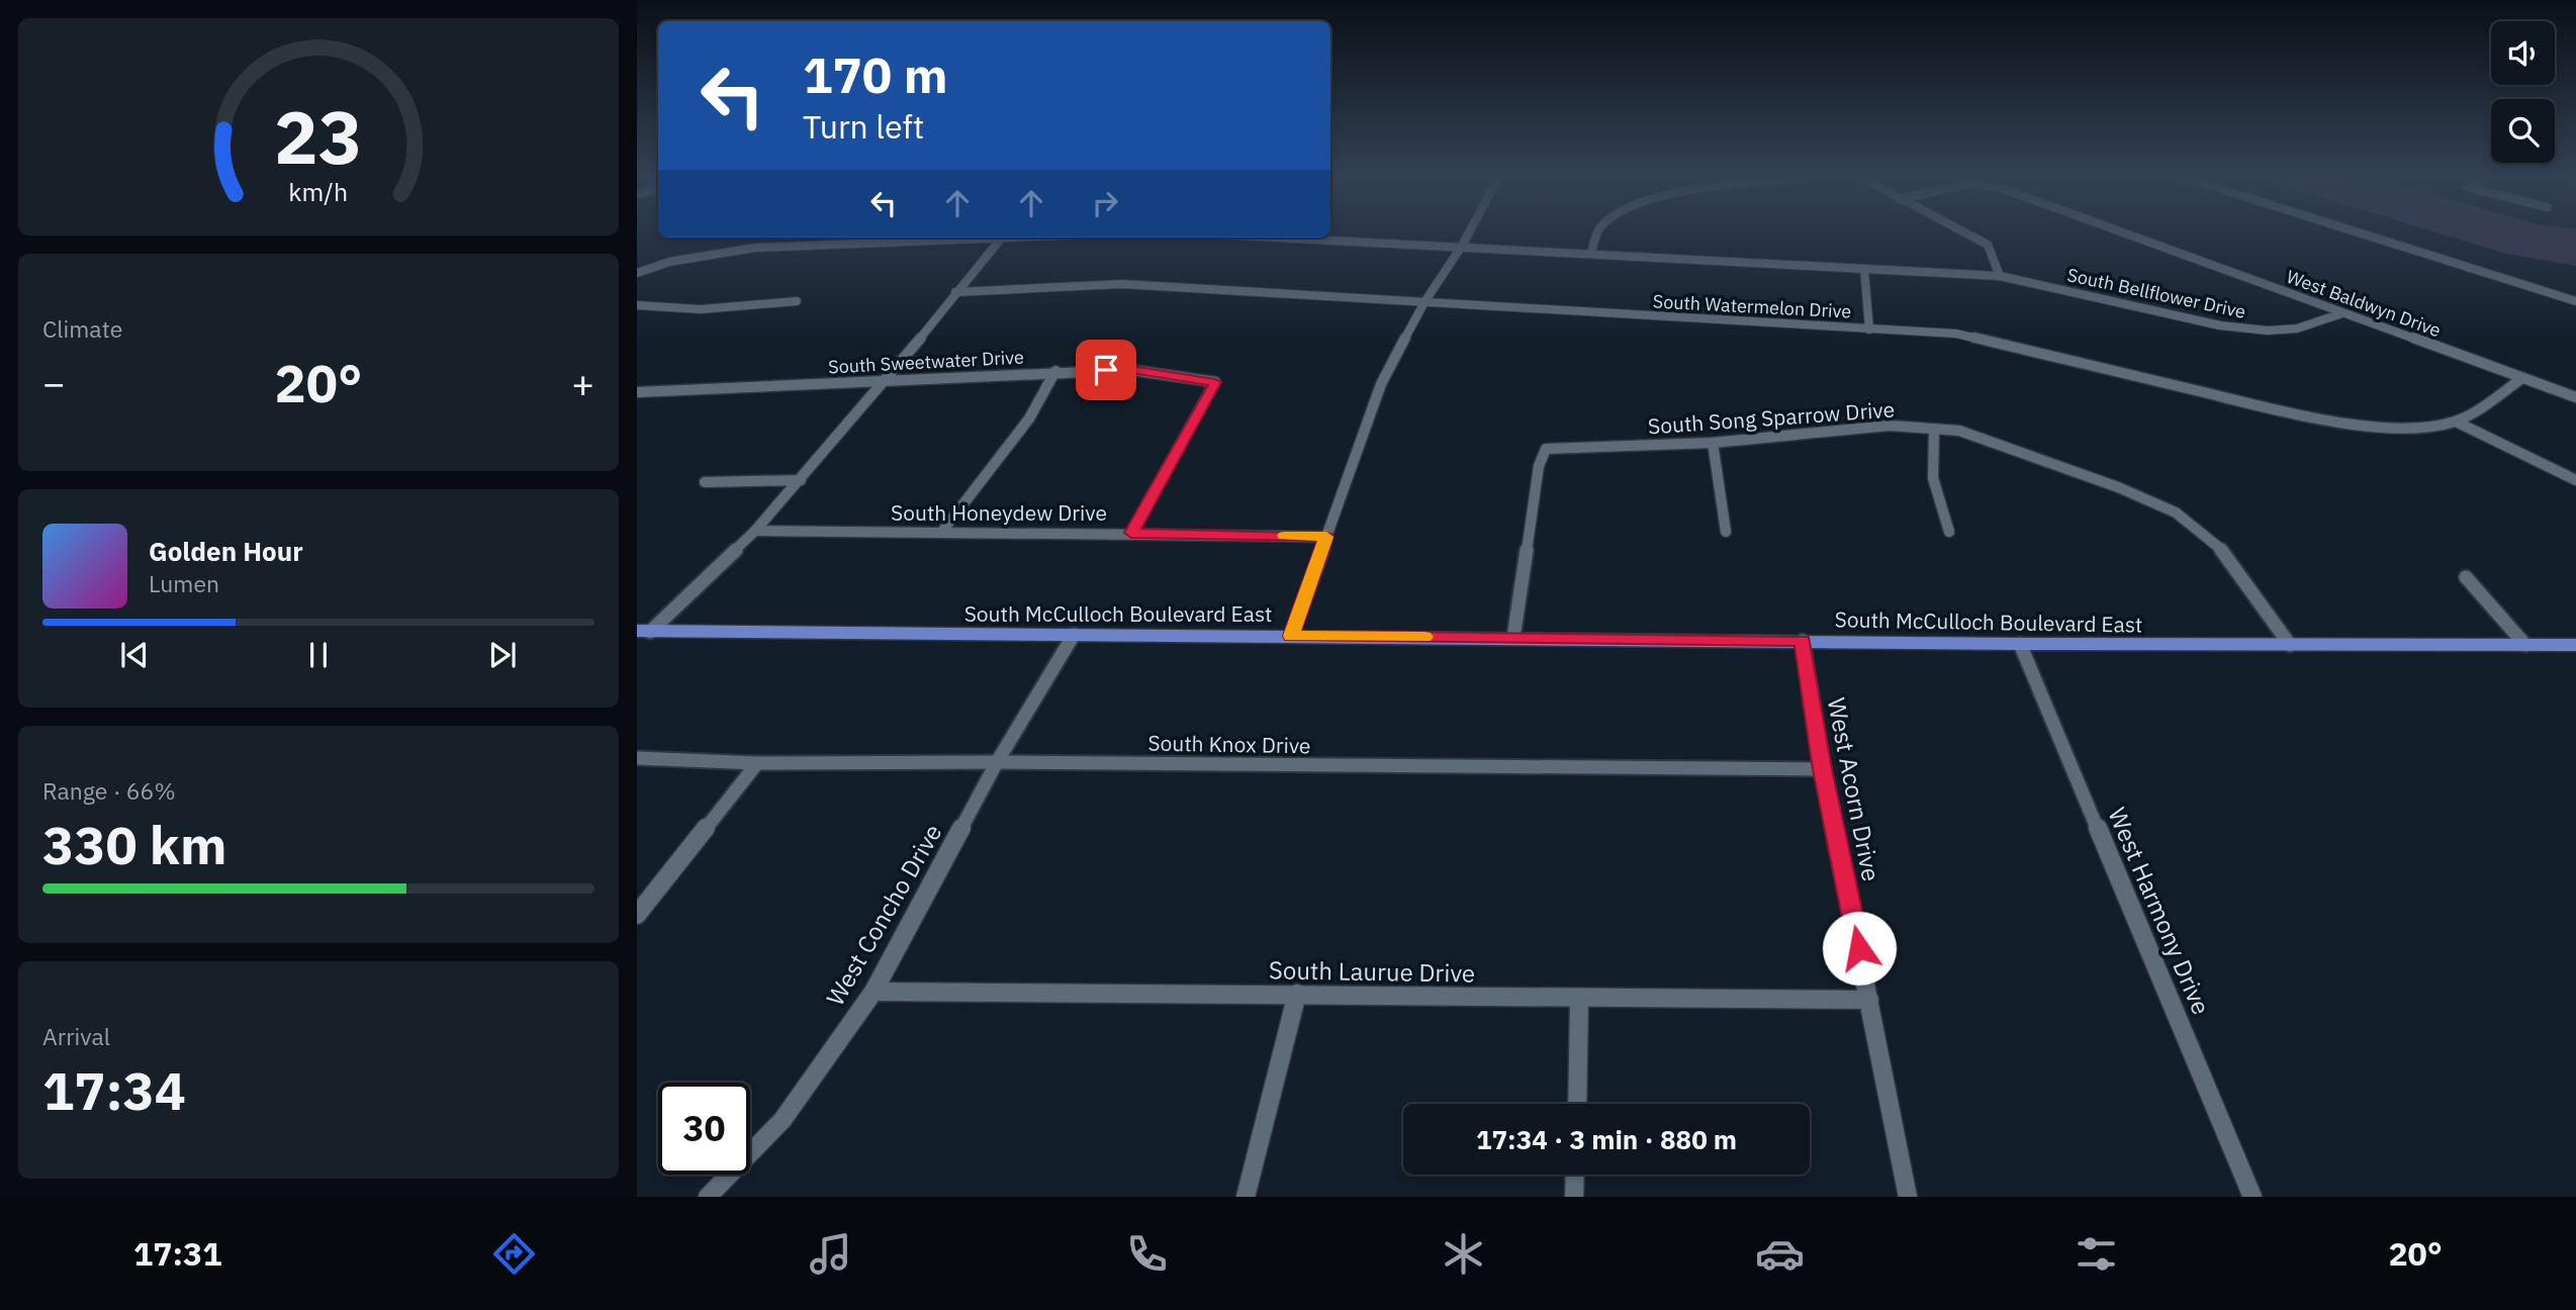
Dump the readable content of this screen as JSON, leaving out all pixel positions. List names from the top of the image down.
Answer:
{
  "streets": {
    "main road": ["South McCulloch Boulevard East"],
    "street": [
      "South Bellflower Drive",
      "West Baldwyn Drive",
      "South Watermelon Drive",
      "South Sweetwater Drive",
      "South Song Sparrow Drive",
      "South Honeydew Drive",
      "South Knox Drive",
      "West Acorn Drive",
      "West Harmony Drive",
      "West Concho Drive",
      "South Laurue Drive"
    ]
  },
  "crossings": [
    ["South Bellflower Drive", "West Baldwyn Drive"],
    ["West Baldwyn Drive", "South Watermelon Drive"],
    ["South Sweetwater Drive", "South Honeydew Drive"],
    ["South Song Sparrow Drive", "South McCulloch Boulevard East"],
    ["South McCulloch Boulevard East", "West Acorn Drive"],
    ["South McCulloch Boulevard East", "West Harmony Drive"],
    ["South McCulloch Boulevard East", "West Concho Drive"],
    ["South Knox Drive", "West Acorn Drive"],
    ["South Knox Drive", "West Concho Drive"],
    ["West Acorn Drive", "South Laurue Drive"],
    ["West Concho Drive", "South Laurue Drive"]
  ],
  "page": {
    "turn": ["170 m", "Turn left"],
    "tile": [
      "Climate",
      ["Range · 66%", "330 km"],
      ["Arrival", "17:34"]
    ],
    "heat": ["−", "20°", "+"],
    "song": ["Golden Hour", "Lumen"],
    "limit": "30",
    "trip": "17:34 · 3 min · 880 m",
    "tabs": ["17:31", "20°"],
    "gauge": ["23", "km/h"]
  }
}
